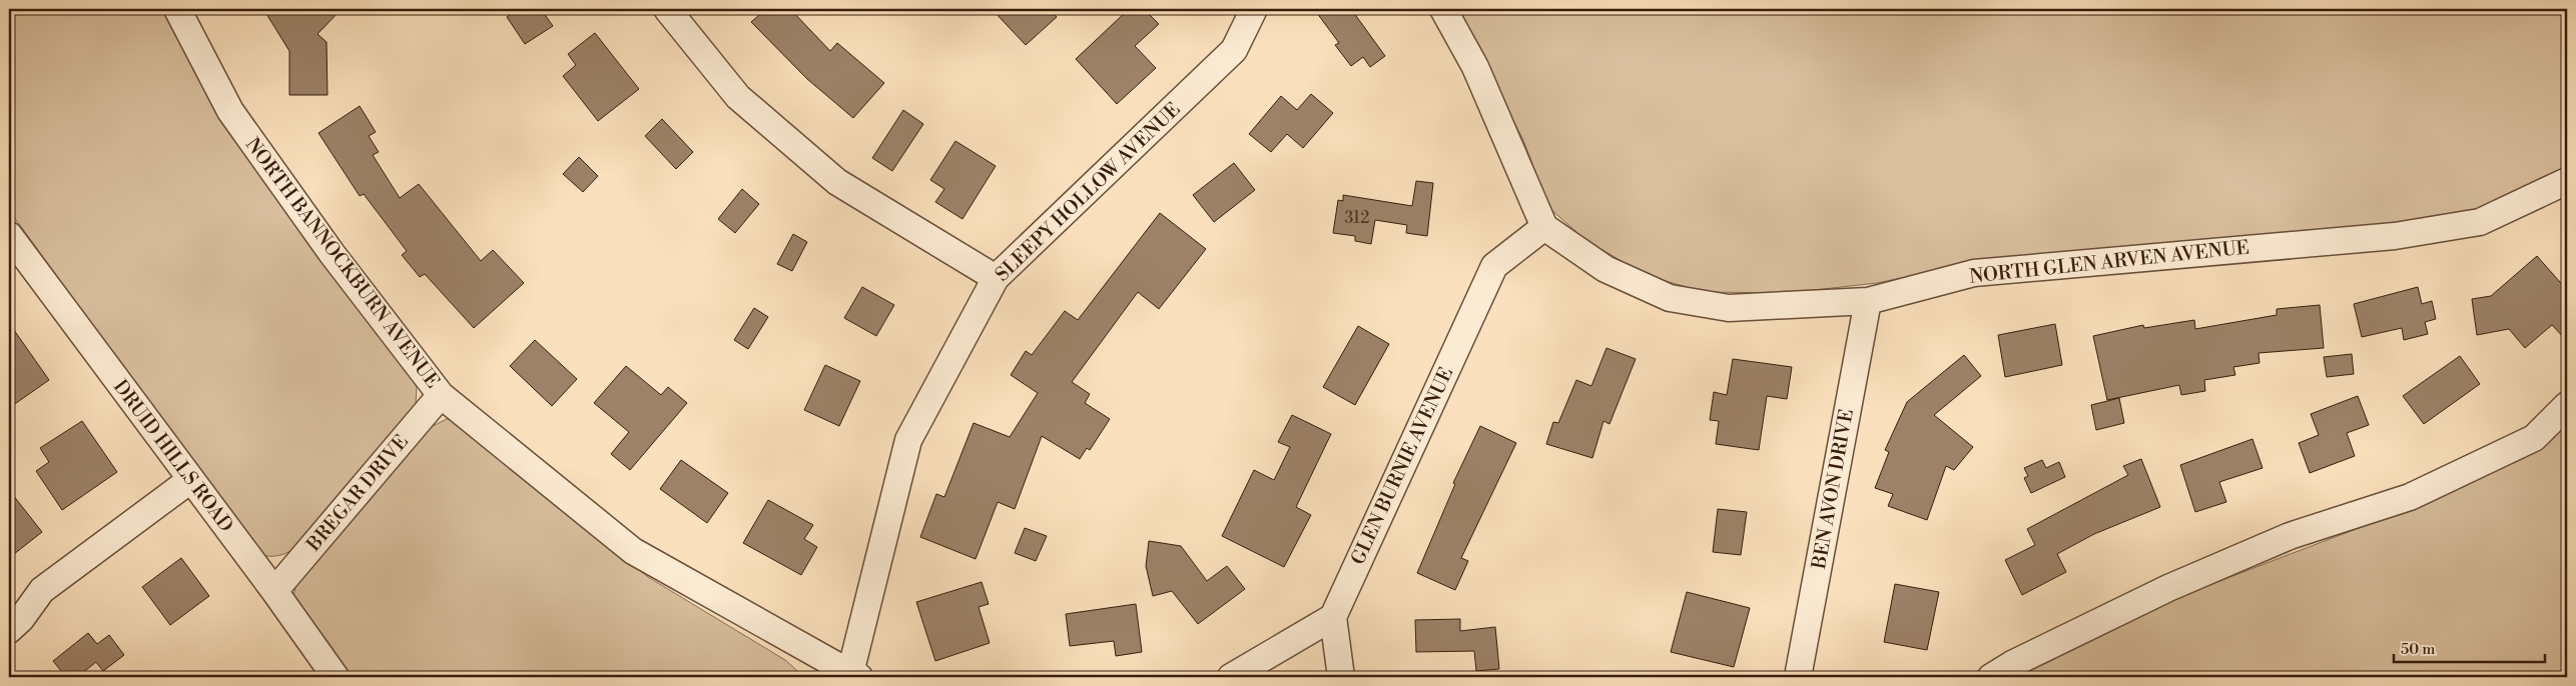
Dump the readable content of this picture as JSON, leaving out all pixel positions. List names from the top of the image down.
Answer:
{
  "streets": {
    "street": [
      "SLEEPY HOLLOW AVENUE",
      "NORTH GLEN ARVEN AVENUE",
      "NORTH BANNOCKBURN AVENUE",
      "DRUID HILLS ROAD",
      "GLEN BURNIE AVENUE",
      "BEN AVON DRIVE",
      "BREGAR DRIVE"
    ]
  },
  "crossings": [
    ["SLEEPY HOLLOW AVENUE", "NORTH BANNOCKBURN AVENUE"],
    ["NORTH GLEN ARVEN AVENUE", "GLEN BURNIE AVENUE"],
    ["NORTH GLEN ARVEN AVENUE", "BEN AVON DRIVE"],
    ["NORTH BANNOCKBURN AVENUE", "BREGAR DRIVE"],
    ["DRUID HILLS ROAD", "BREGAR DRIVE"]
  ],
  "house_numbers": ["312"],
  "scale_bar": "50 m"
}
